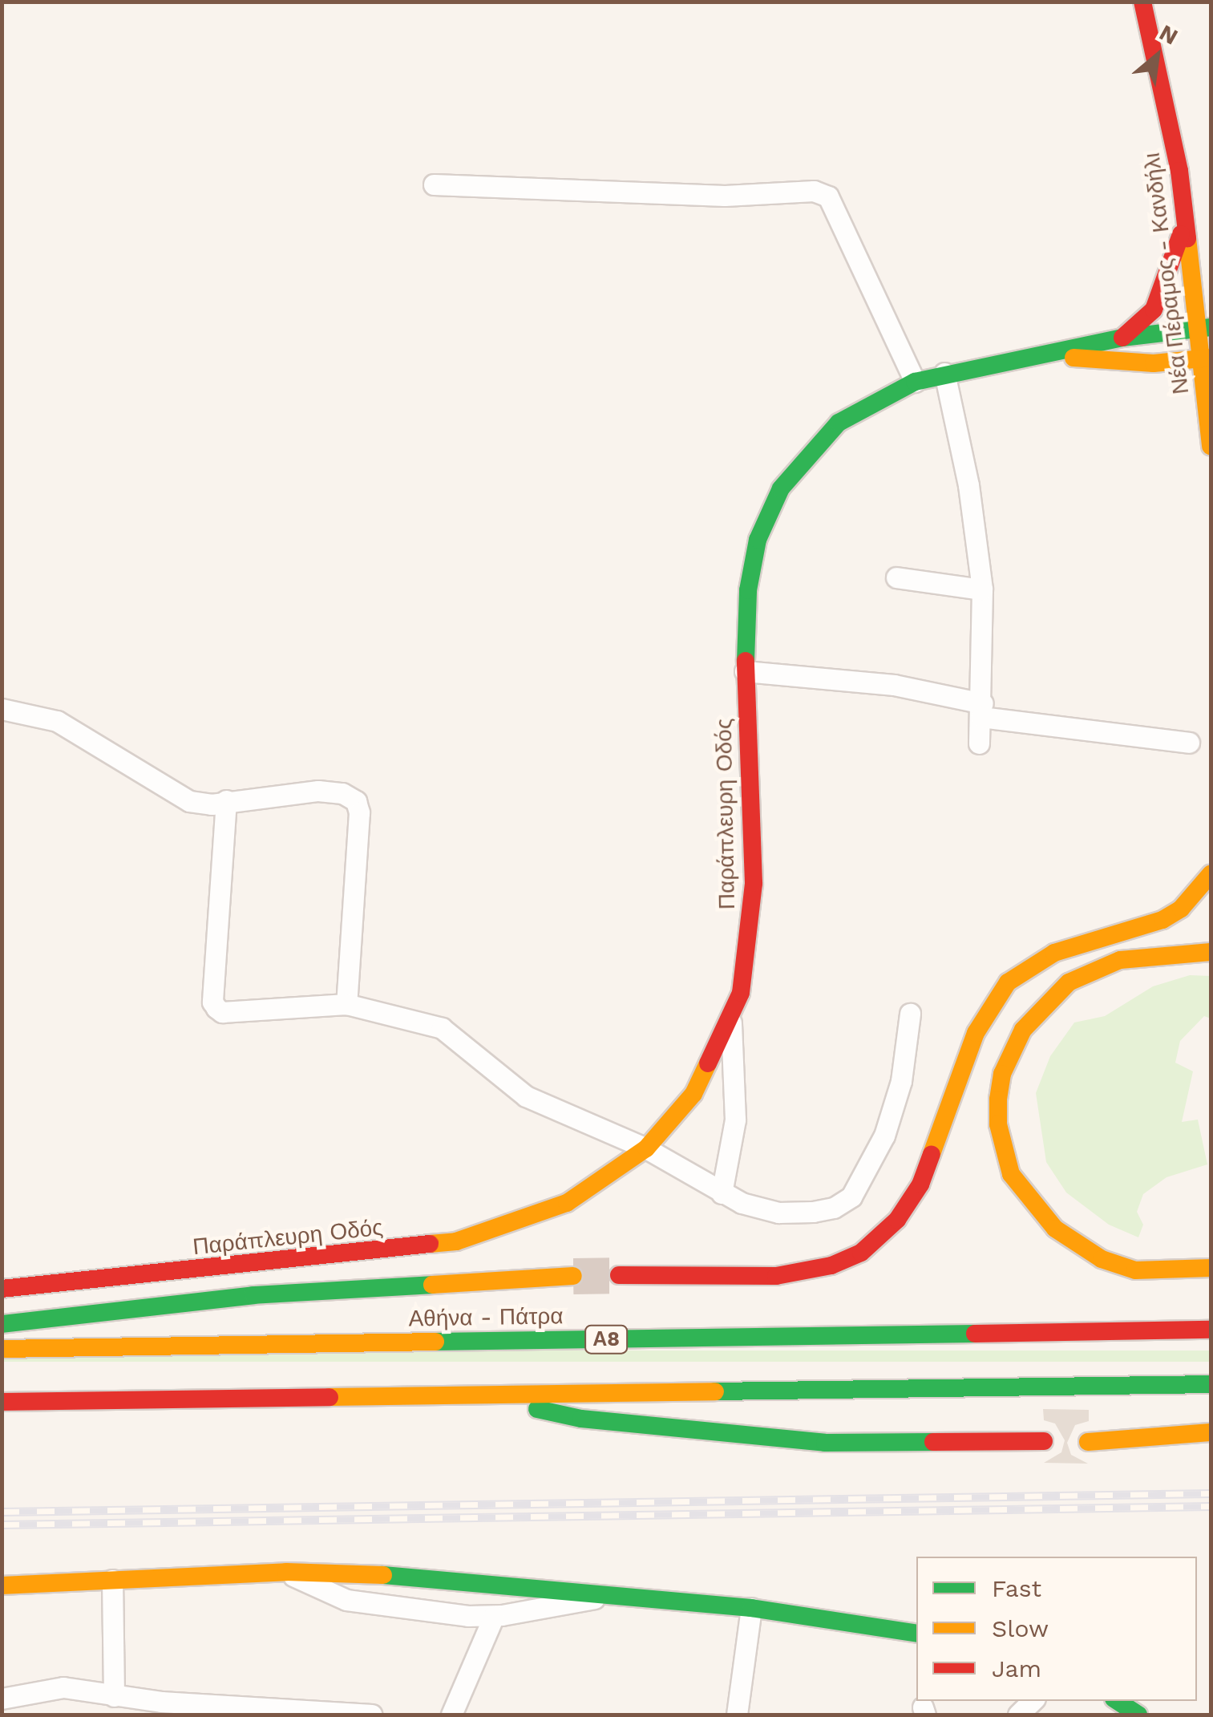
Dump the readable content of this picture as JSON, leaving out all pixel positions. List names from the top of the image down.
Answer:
{
  "streets": {
    "main road": [
      "Νέα Πέραμος - Κανδήλι",
      "Παράπλευρη Οδός",
      "Αθήνα - Πάτρα",
      "Α8"
    ]
  },
  "crossings": [
    ["Νέα Πέραμος - Κανδήλι", "Παράπλευρη Οδός"]
  ],
  "legend": ["Fast", "Slow", "Jam"],
  "north": "top right"
}
